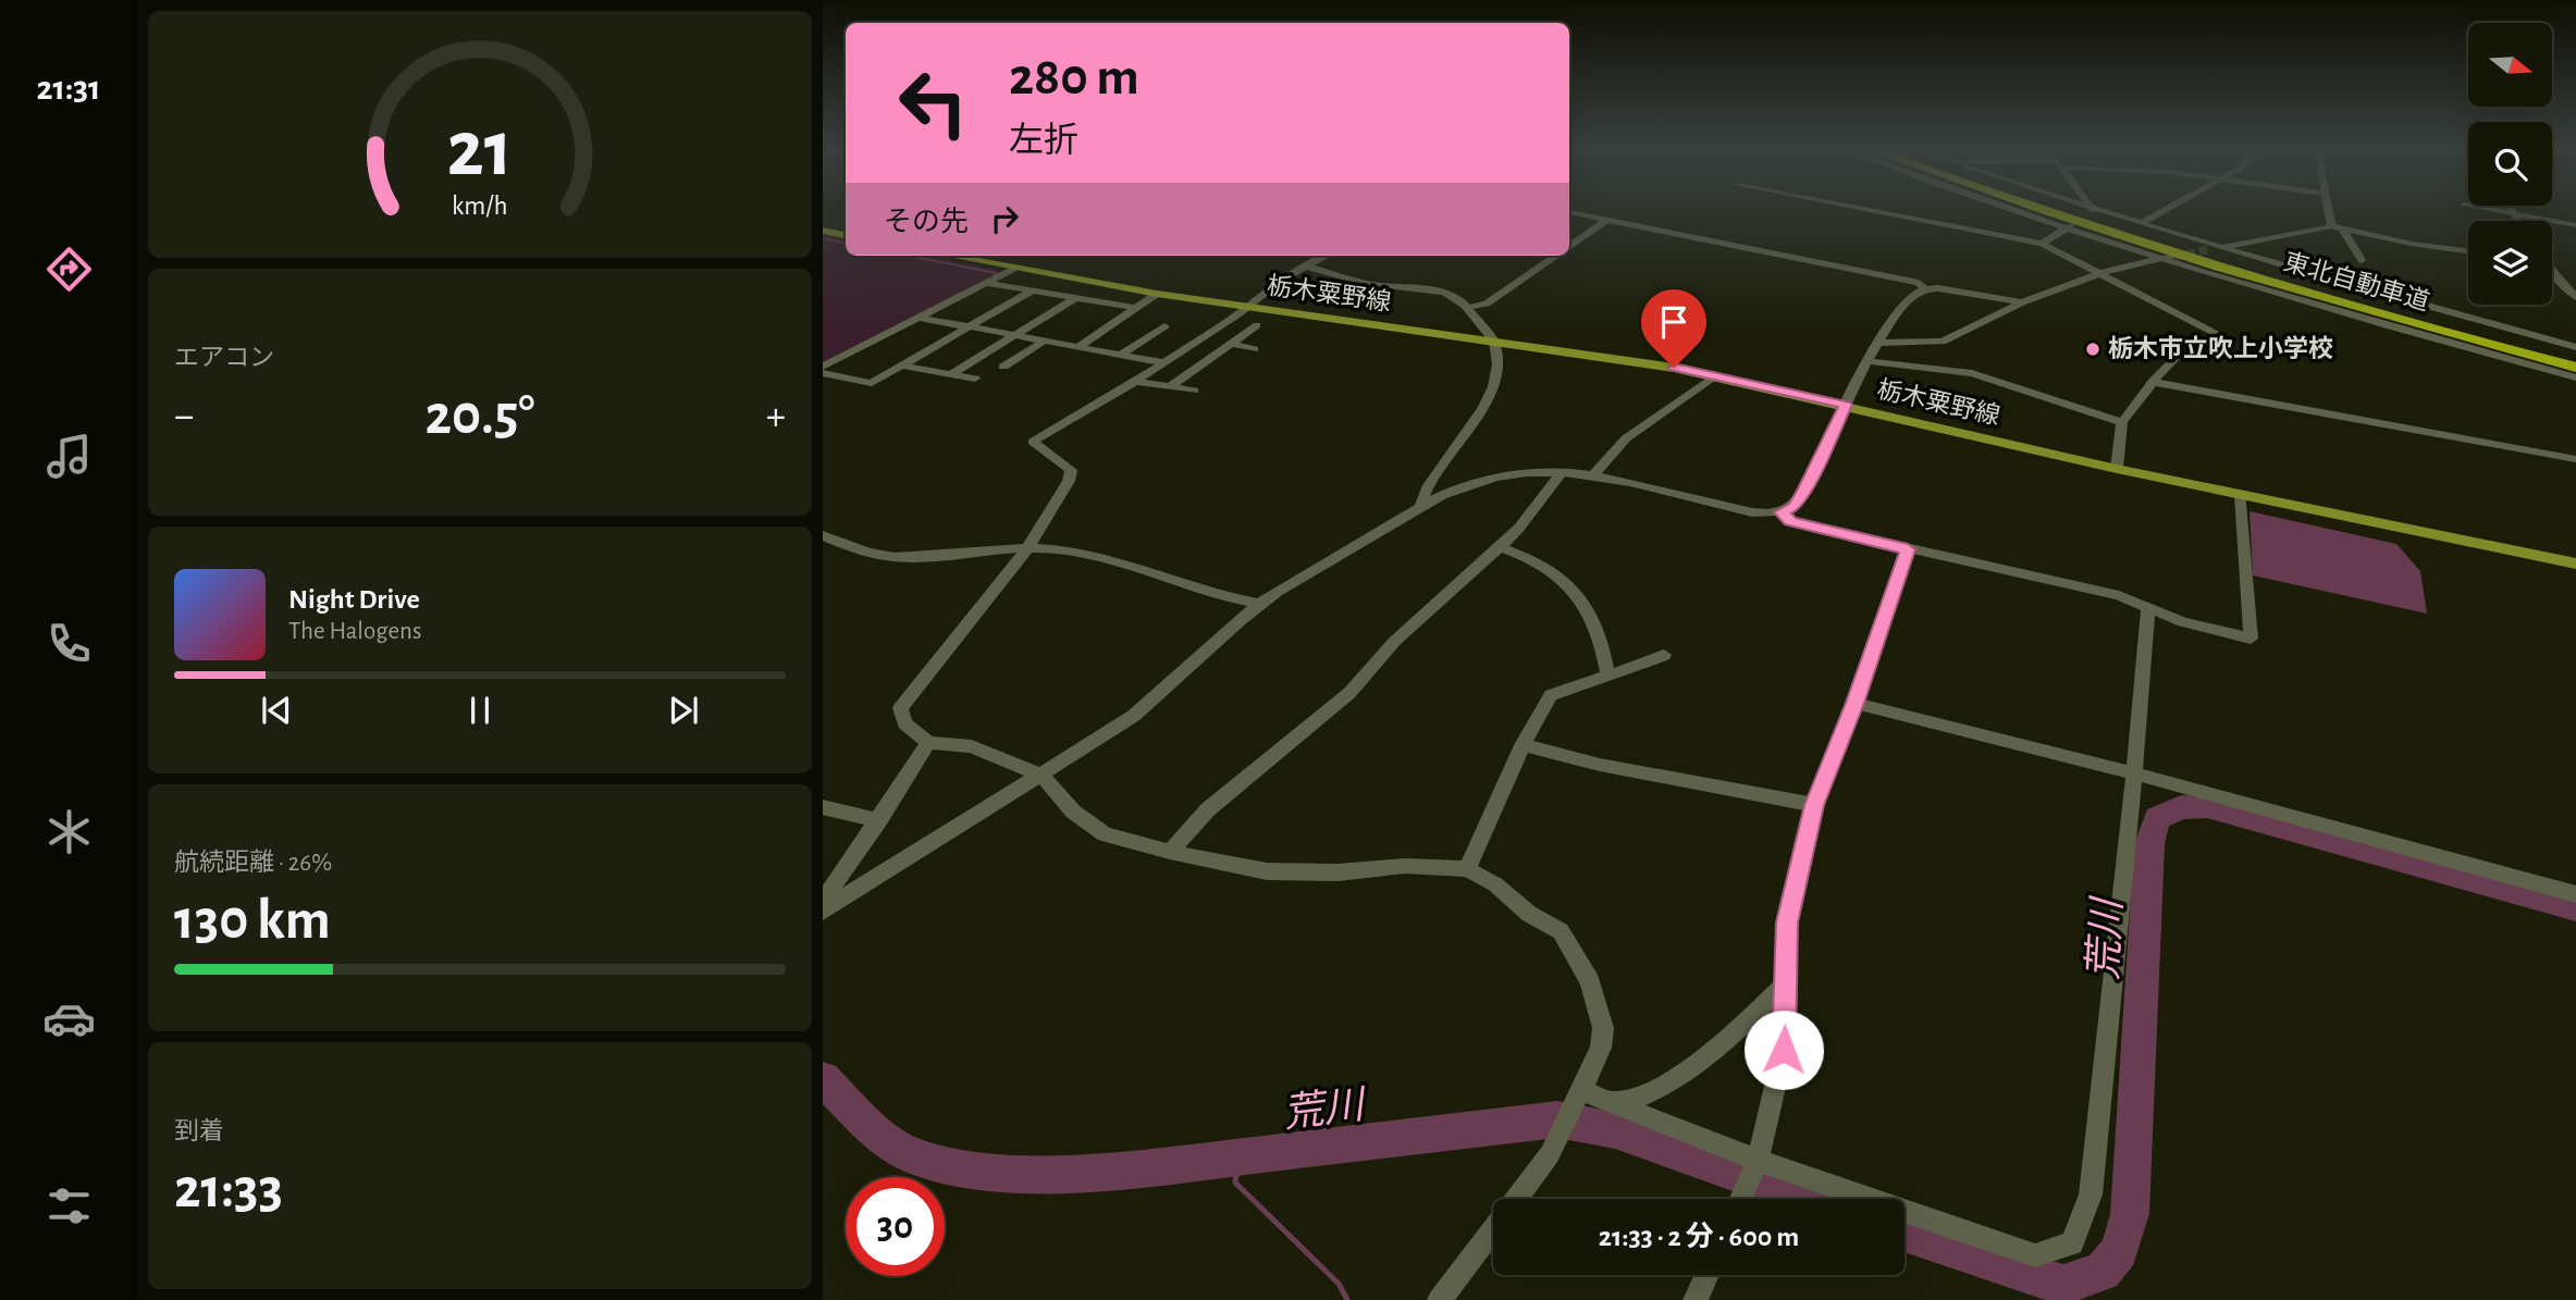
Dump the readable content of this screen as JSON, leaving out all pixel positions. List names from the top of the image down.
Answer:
{
  "streets": {
    "highway": ["東北自動車道"],
    "main road": ["栃木粟野線"]
  },
  "water": ["荒川"],
  "places": ["栃木市立吹上小学校"],
  "north": "right",
  "page": {
    "tabs": "21:31",
    "turn": ["280 m", "左折"],
    "then": "その先",
    "tile": [
      "エアコン",
      ["航続距離 · 26%", "130 km"],
      ["到着", "21:33"]
    ],
    "heat": ["−", "20.5°", "+"],
    "song": ["Night Drive", "The Halogens"],
    "limit": "30",
    "trip": "21:33 · 2 分 · 600 m",
    "gauge": ["21", "km/h"]
  }
}
